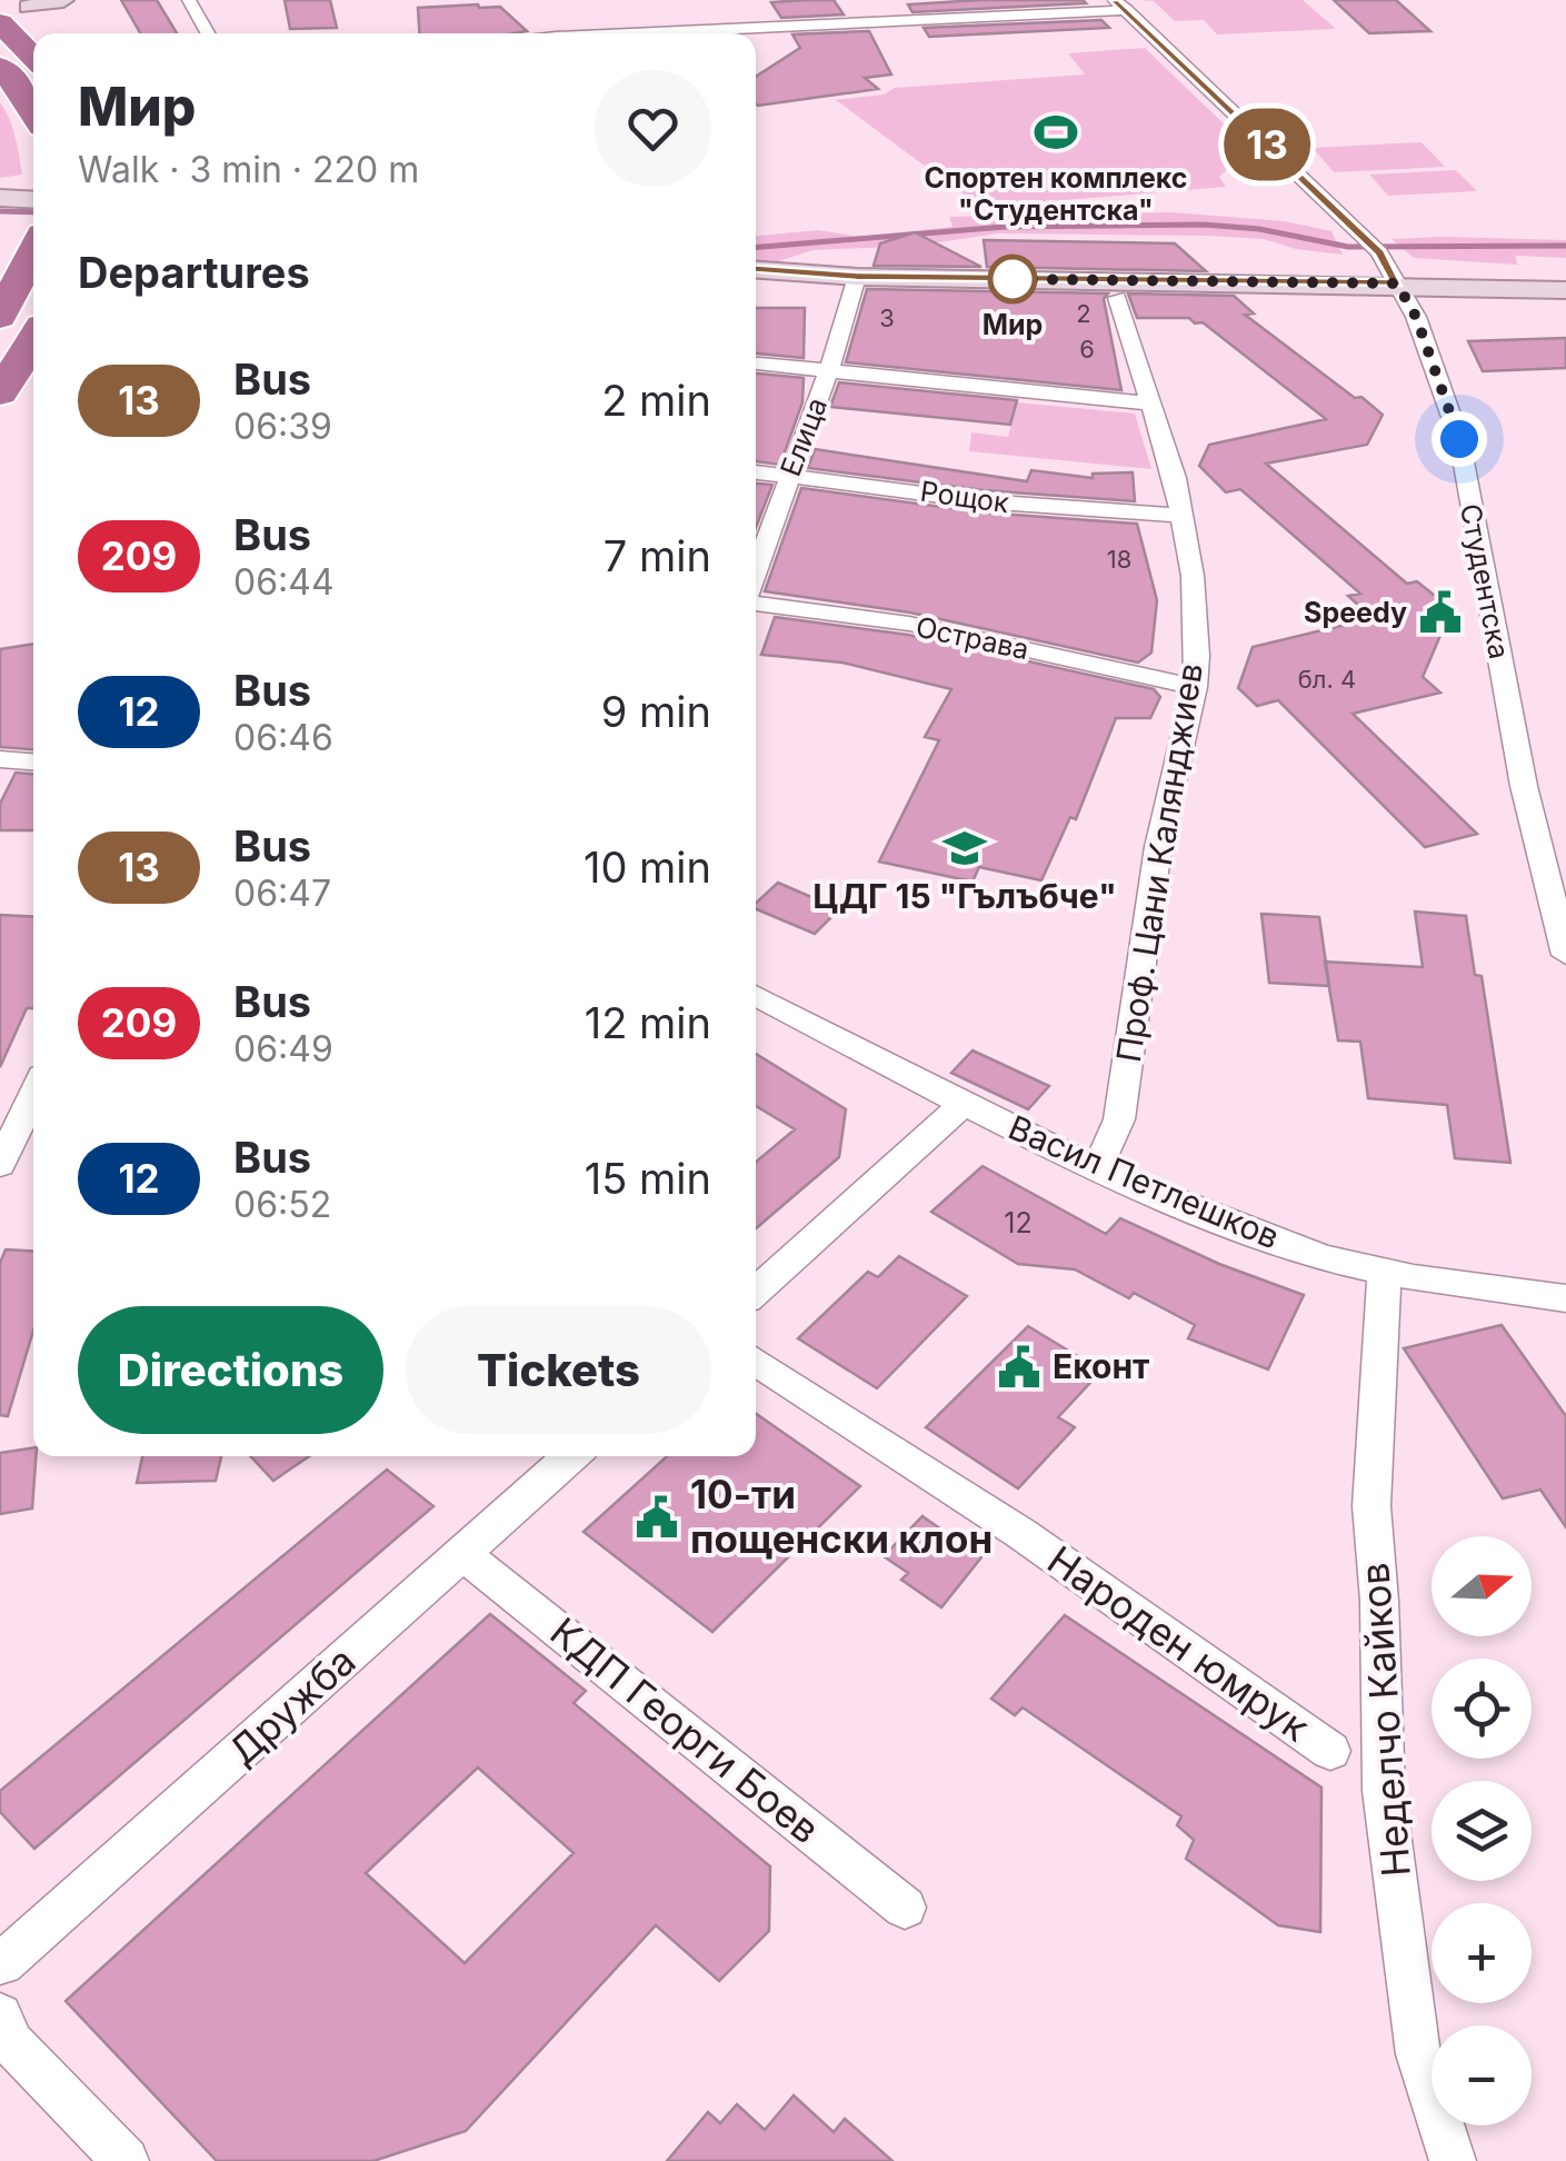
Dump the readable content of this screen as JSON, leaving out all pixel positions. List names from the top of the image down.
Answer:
{
  "streets": {
    "street": [
      "Елица",
      "Рощок",
      "Студентска",
      "Острава",
      "Проф. Цани Калянджиев",
      "Васил Петлешков",
      "Народен юмрук",
      "Дружба",
      "Неделчо Кайков",
      "КДП Георги Боев"
    ]
  },
  "crossings": [
    ["Елица", "Рощок"],
    ["Рощок", "Проф. Цани Калянджиев"],
    ["Острава", "Проф. Цани Калянджиев"],
    ["Проф. Цани Калянджиев", "Васил Петлешков"],
    ["Васил Петлешков", "Неделчо Кайков"],
    ["Дружба", "КДП Георги Боев"]
  ],
  "places": {
    "sports": ["Спортен комплекс \"Студентска\""],
    "other": ["Мир"],
    "public building": ["Speedy", "Еконт", "10-ти пощенски клон"],
    "school or university": ["ЦДГ 15 \"Гълъбче\""]
  },
  "lines": ["bus line 13"],
  "house_numbers": [
    "2",
    "3",
    "6",
    "18",
    "бл. 4",
    "12"
  ],
  "north": "right",
  "page": {
    "on_map": "13",
    "heading": [
      ["Мир", "Walk · 3 min · 220 m"],
      "Departures"
    ],
    "list": [
      {
        "mark": "13",
        "name": "Bus",
        "note": "06:39",
        "value": "2 min"
      },
      {
        "mark": "209",
        "name": "Bus",
        "note": "06:44",
        "value": "7 min"
      },
      {
        "mark": "12",
        "name": "Bus",
        "note": "06:46",
        "value": "9 min"
      },
      {
        "mark": "13",
        "name": "Bus",
        "note": "06:47",
        "value": "10 min"
      },
      {
        "mark": "209",
        "name": "Bus",
        "note": "06:49",
        "value": "12 min"
      },
      {
        "mark": "12",
        "name": "Bus",
        "note": "06:52",
        "value": "15 min"
      }
    ],
    "buttons": ["Directions", "Tickets"],
    "map_buttons": ["+", "−"]
  }
}
